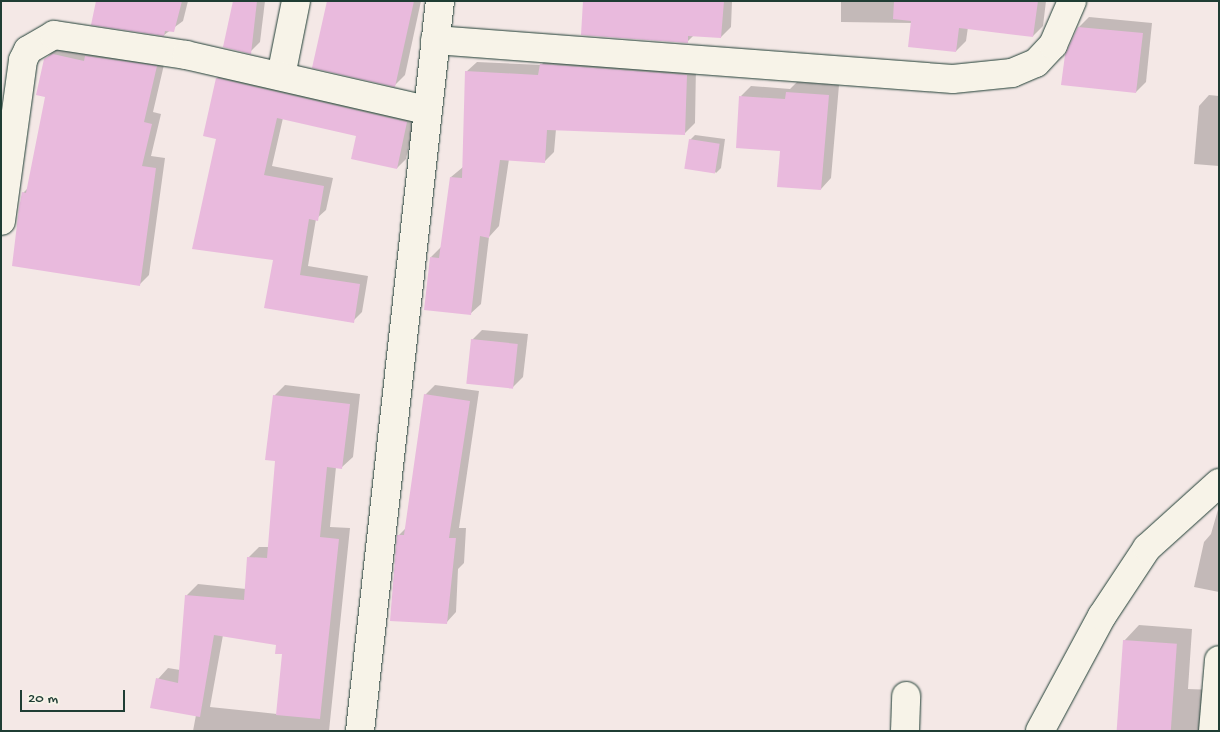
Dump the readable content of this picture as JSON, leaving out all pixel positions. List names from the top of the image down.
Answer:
{
  "scale_bar": "20 m"
}
